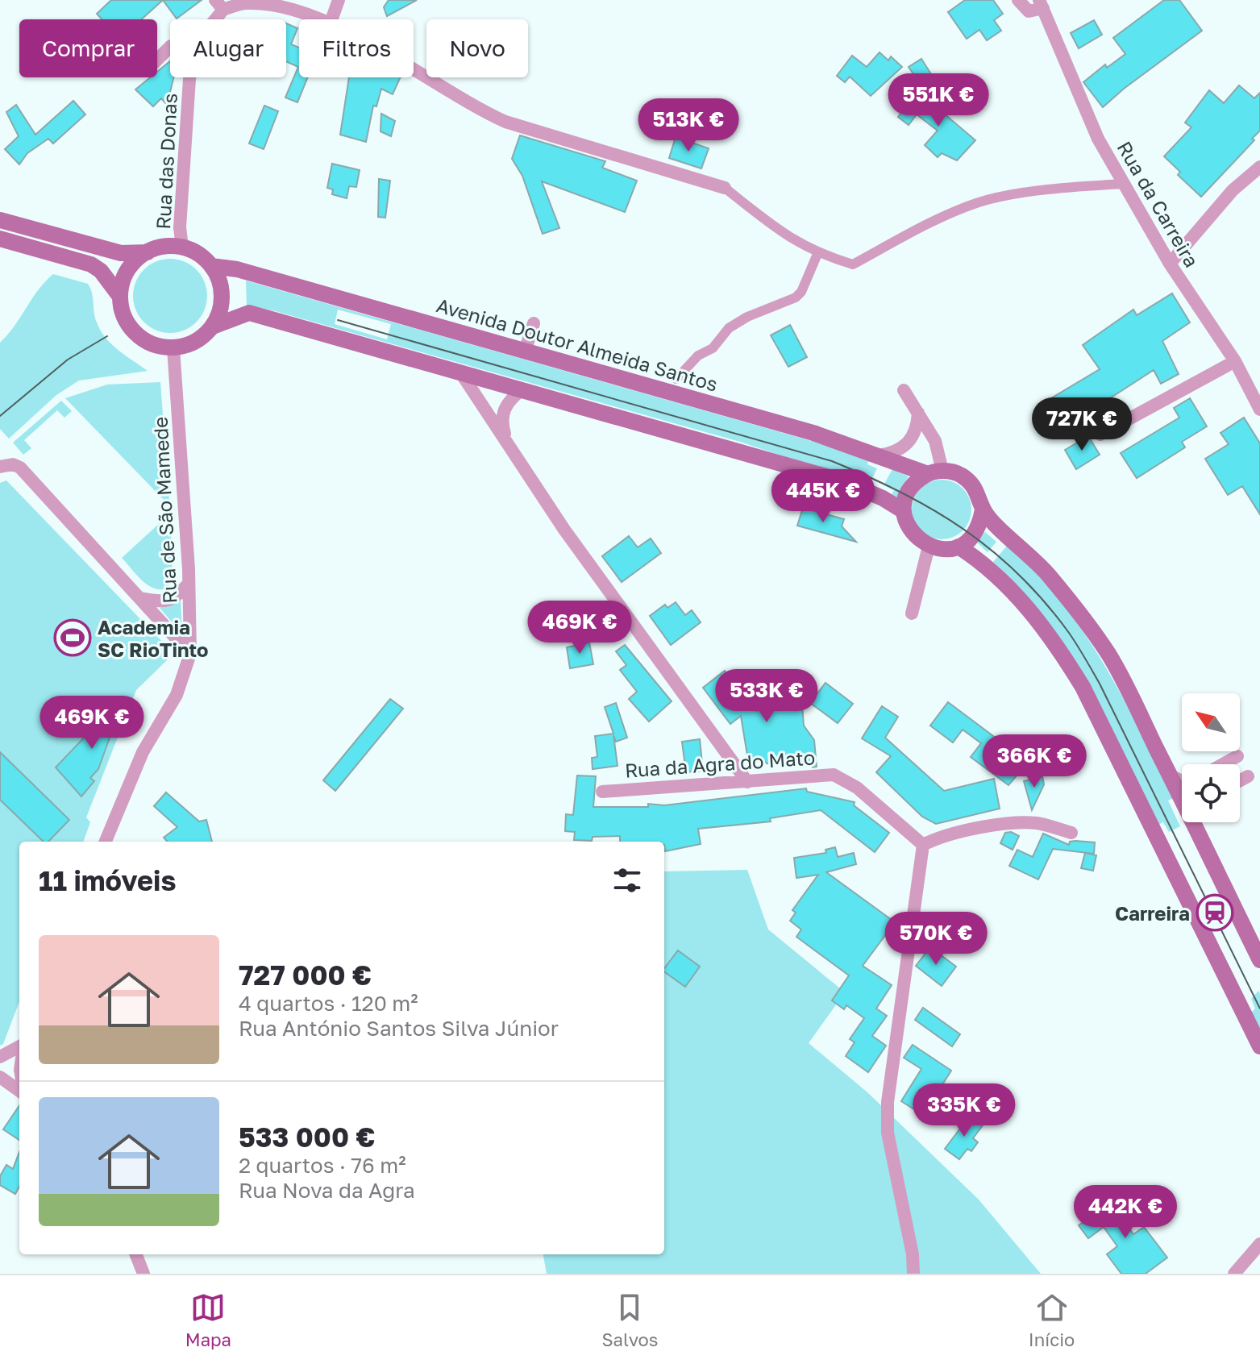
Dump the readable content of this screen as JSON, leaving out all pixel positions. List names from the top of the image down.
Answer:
{
  "streets": {
    "main road": ["Avenida Doutor Almeida Santos"],
    "street": [
      "Rua das Donas",
      "Rua da Carreira",
      "Rua de São Mamede",
      "Rua da Agra do Mato"
    ]
  },
  "crossings": [
    ["Rua das Donas", "Avenida Doutor Almeida Santos"],
    ["Rua das Donas", "Rua de São Mamede"],
    ["Avenida Doutor Almeida Santos", "Rua de São Mamede"]
  ],
  "places": {
    "sports": ["Academia SC RioTinto"],
    "station": ["Carreira"]
  },
  "north": "top left",
  "page": {
    "chip": [
      "Comprar",
      "Alugar",
      "Filtros",
      "Novo"
    ],
    "price": [
      "551K €",
      "513K €",
      "727K €",
      "445K €",
      "469K €",
      "533K €",
      "469K €",
      "366K €",
      "570K €",
      "335K €",
      "442K €"
    ],
    "heading": "11 imóveis",
    "list": [
      {
        "name": "727 000 €",
        "note": "4 quartos · 120 m² · Rua António Santos Silva Júnior"
      },
      {
        "name": "533 000 €",
        "note": "2 quartos · 76 m² · Rua Nova da Agra"
      }
    ],
    "tabs": ["Mapa", "Salvos", "Início"]
  }
}
